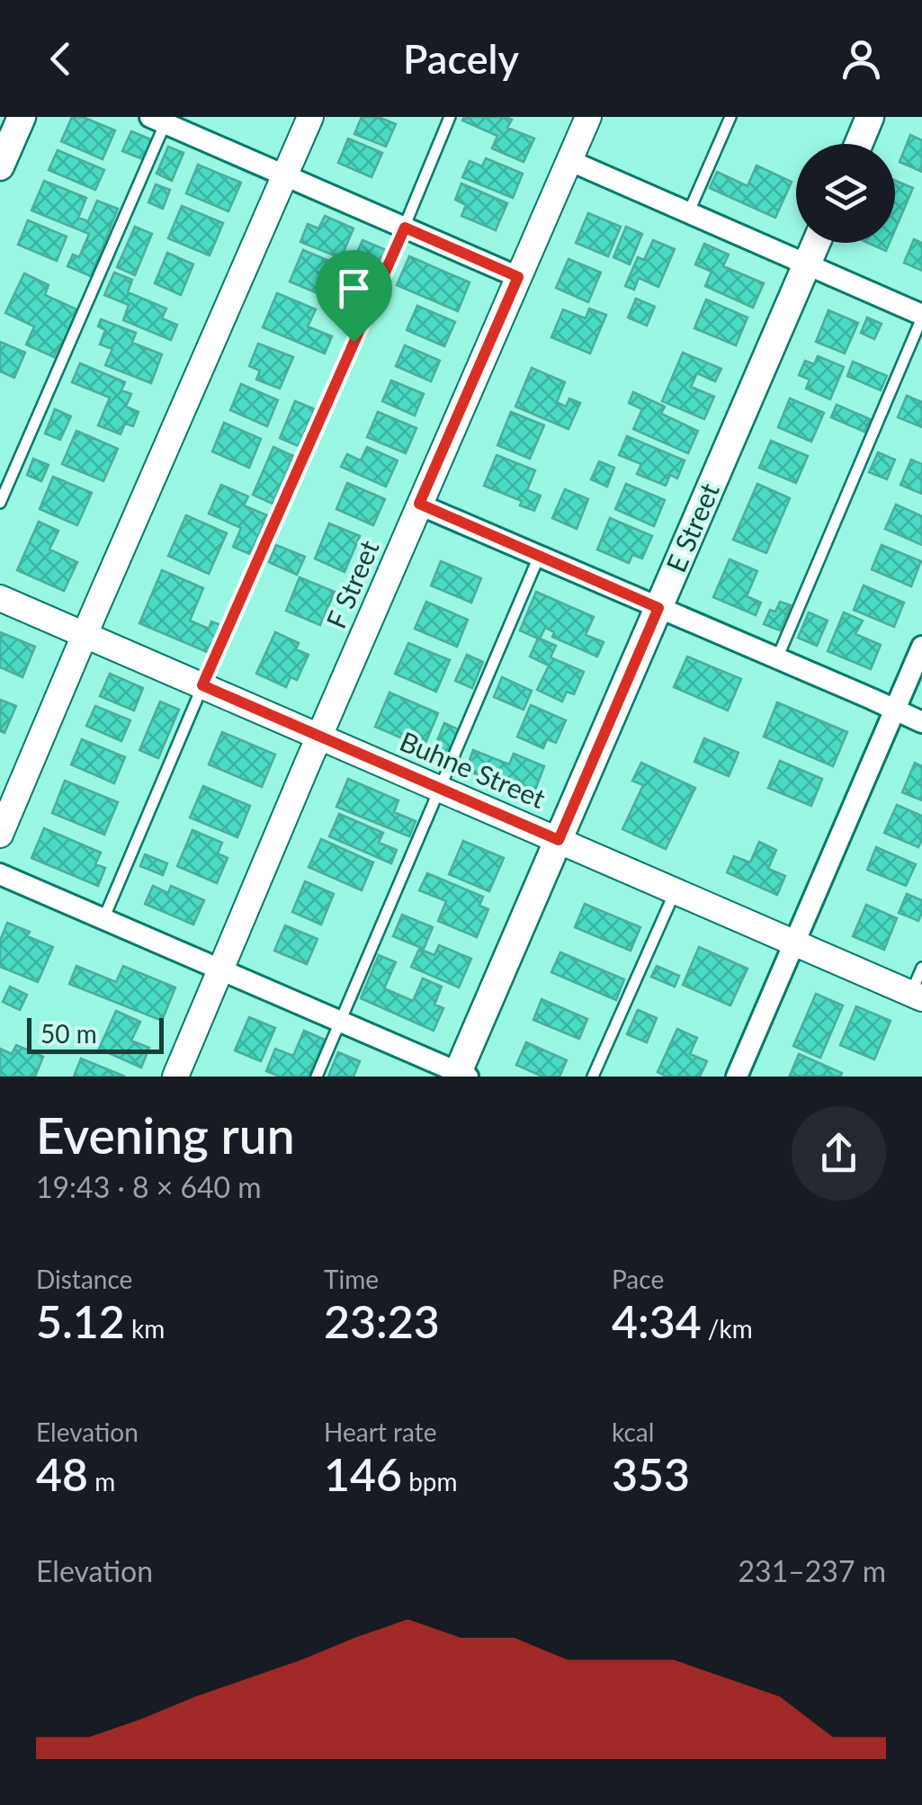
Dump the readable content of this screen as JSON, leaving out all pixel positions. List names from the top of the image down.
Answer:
{
  "streets": {
    "main road": ["E Street"],
    "street": ["F Street", "Buhne Street"]
  },
  "crossings": [
    ["E Street", "Buhne Street"],
    ["F Street", "Buhne Street"]
  ],
  "scale_bar": "50 m",
  "page": {
    "header": "Pacely",
    "scale": "50 m",
    "heading": ["Evening run", "19:43 · 8 × 640 m"],
    "stats": [
      ["Distance", "5.12 km"],
      ["Time", "23:23"],
      ["Pace", "4:34 /km"],
      ["Elevation", "48 m"],
      ["Heart rate", "146 bpm"],
      ["kcal", "353"]
    ],
    "chart": ["Elevation", "231–237 m"]
  }
}
